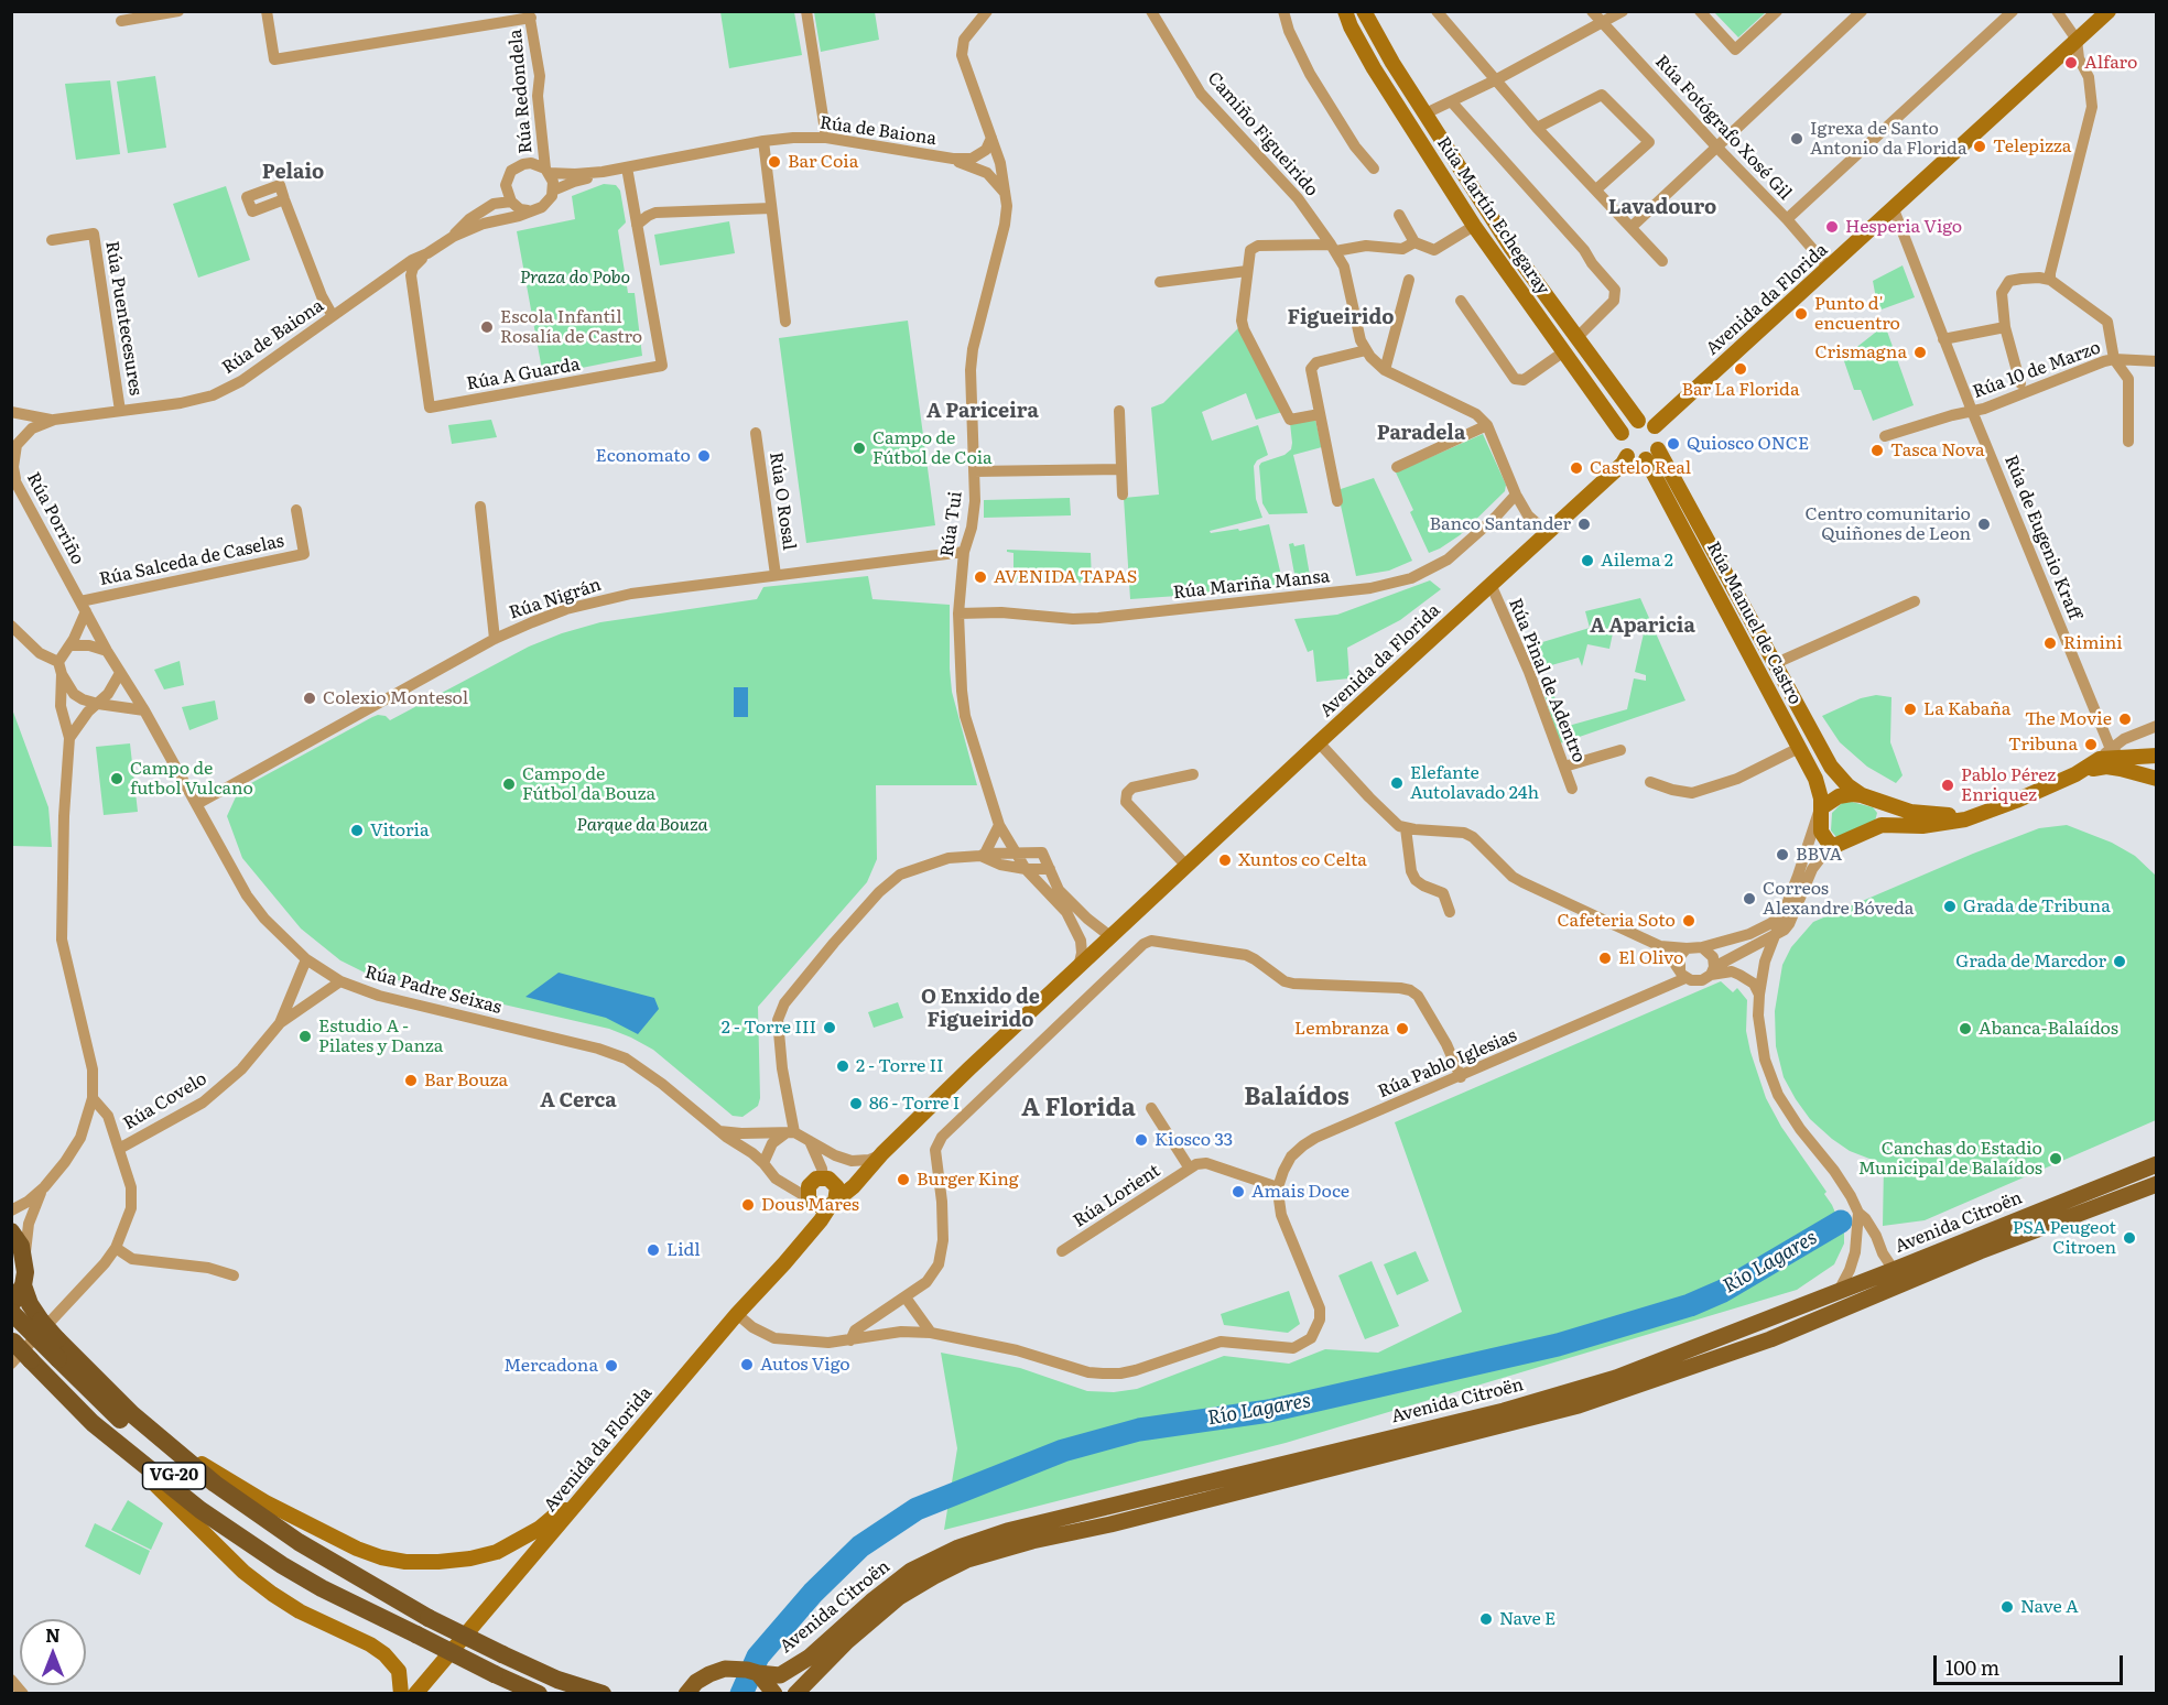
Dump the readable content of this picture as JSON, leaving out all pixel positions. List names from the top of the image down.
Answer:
{
  "streets": {
    "highway": ["VG-20"],
    "main road": [
      "Rúa Martín Echegaray",
      "Avenida da Florida",
      "Rúa Manuel de Castro",
      "Avenida Citroën"
    ],
    "street": [
      "Rúa Redondela",
      "Rúa Fotógrafo Xosé Gil",
      "Rúa de Baiona",
      "Camiño Figueirido",
      "Rúa Puentecesures",
      "Rúa 10 de Marzo",
      "Rúa A Guarda",
      "Rúa O Rosal",
      "Rúa Porriño",
      "Rúa Tui",
      "Rúa de Eugenio Kraff",
      "Rúa Salceda de Caselas",
      "Rúa Mariña Mansa",
      "Rúa Nigrán",
      "Rúa Pinal de Adentro",
      "Rúa Padre Seixas",
      "Rúa Pablo Iglesias",
      "Rúa Covelo",
      "Rúa Lorient"
    ]
  },
  "crossings": [
    ["Rúa Redondela", "Rúa de Baiona"],
    ["Rúa Fotógrafo Xosé Gil", "Avenida da Florida"],
    ["Rúa de Baiona", "Rúa Puentecesures"],
    ["Rúa de Baiona", "Rúa A Guarda"],
    ["Rúa de Baiona", "Rúa Porriño"],
    ["Rúa de Baiona", "Rúa Tui"],
    ["Rúa Martín Echegaray", "Avenida da Florida"],
    ["Rúa Martín Echegaray", "Rúa Manuel de Castro"],
    ["Avenida da Florida", "Rúa Tui"],
    ["Avenida da Florida", "Rúa de Eugenio Kraff"],
    ["Avenida da Florida", "Rúa Manuel de Castro"],
    ["Avenida da Florida", "Rúa Pinal de Adentro"],
    ["Avenida da Florida", "Rúa Padre Seixas"],
    ["Rúa 10 de Marzo", "Rúa de Eugenio Kraff"],
    ["Rúa O Rosal", "Rúa Nigrán"],
    ["Rúa Porriño", "Rúa Salceda de Caselas"],
    ["Rúa Porriño", "Rúa Padre Seixas"],
    ["Rúa Tui", "Rúa Mariña Mansa"],
    ["Rúa Tui", "Rúa Nigrán"],
    ["Rúa Nigrán", "Rúa Padre Seixas"],
    ["Rúa Padre Seixas", "Rúa Covelo"],
    ["Rúa Pablo Iglesias", "Rúa Lorient"]
  ],
  "districts": [
    "Pelaio",
    "Lavadouro",
    "Figueirido",
    "A Pariceira",
    "Paradela",
    "A Aparicia",
    "O Enxido de Figueirido",
    "Balaídos",
    "A Cerca",
    "A Florida"
  ],
  "water": ["Río Lagares"],
  "parks": ["Praza do Pobo", "Parque da Bouza"],
  "places": [
    "Alfaro",
    "Igrexa de Santo Antonio da Florida",
    "Telepizza",
    "Bar Coia",
    "Hesperia Vigo",
    "Punto d' encuentro",
    "Escola Infantil Rosalía de Castro",
    "Crismagna",
    "Bar La Florida",
    "Quiosco ONCE",
    "Campo de Fútbol de Coia",
    "Tasca Nova",
    "Economato",
    "Castelo Real",
    "Banco Santander",
    "Centro comunitario Quiñones de Leon",
    "Ailema 2",
    "AVENIDA TAPAS",
    "Rimini",
    "Colexio Montesol",
    "La Kabaña",
    "The Movie",
    "Tribuna",
    "Campo de futbol Vulcano",
    "Elefante Autolavado 24h",
    "Campo de Fútbol da Bouza",
    "Pablo Pérez Enriquez",
    "Vitoria",
    "BBVA",
    "Xuntos co Celta",
    "Correos Alexandre Bóveda",
    "Grada de Tribuna",
    "Cafeteria Soto",
    "El Olivo",
    "Grada de Marcdor",
    "2 - Torre III",
    "Lembranza",
    "Abanca-Balaídos",
    "Estudio A - Pilates y Danza",
    "2 - Torre II",
    "Bar Bouza",
    "86 - Torre I",
    "Kiosco 33",
    "Canchas do Estadio Municipal de Balaídos",
    "Burger King",
    "Amais Doce",
    "Dous Mares",
    "PSA Peugeot Citroen",
    "Lidl",
    "Autos Vigo",
    "Mercadona",
    "Nave A",
    "Nave E"
  ],
  "scale_bar": "100 m",
  "north": "top"
}
